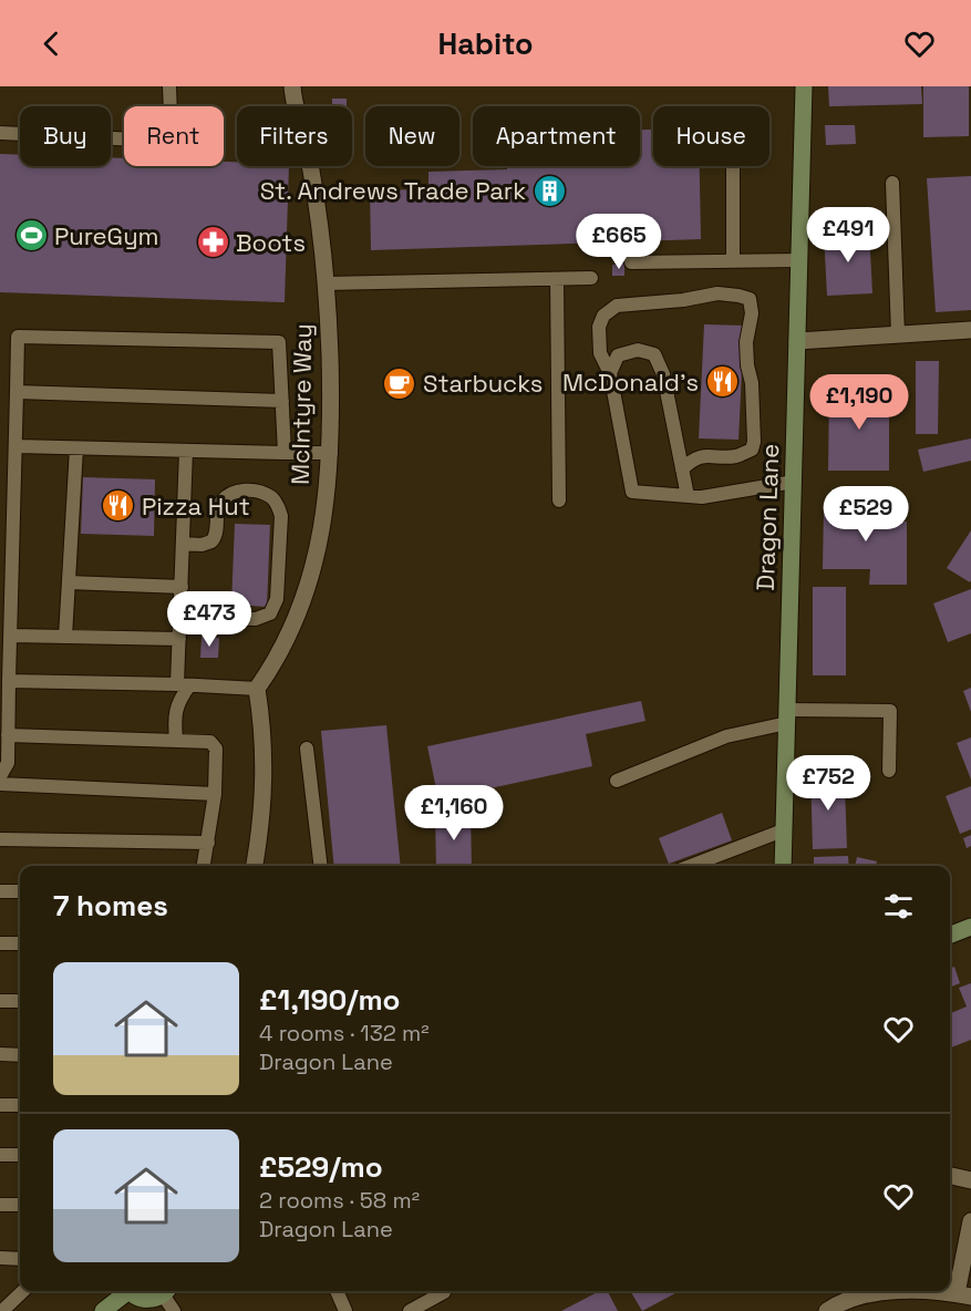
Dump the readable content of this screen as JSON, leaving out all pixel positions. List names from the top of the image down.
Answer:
{
  "streets": {
    "street": ["McIntyre Way", "Dragon Lane"]
  },
  "places": {
    "building": ["St. Andrews Trade Park"],
    "sports": ["PureGym"],
    "pharmacy": ["Boots"],
    "restaurant": ["McDonald's", "Pizza Hut"],
    "cafe": ["Starbucks"]
  },
  "page": {
    "header": "Habito",
    "chip": [
      "Buy",
      "Rent",
      "Filters",
      "New",
      "Apartment",
      "House"
    ],
    "price": [
      "£491",
      "£665",
      "£1,190",
      "£529",
      "£473",
      "£752",
      "£1,160"
    ],
    "heading": "7 homes",
    "list": [
      {
        "name": "£1,190/mo",
        "note": "4 rooms · 132 m² · Dragon Lane"
      },
      {
        "name": "£529/mo",
        "note": "2 rooms · 58 m² · Dragon Lane"
      }
    ]
  }
}
